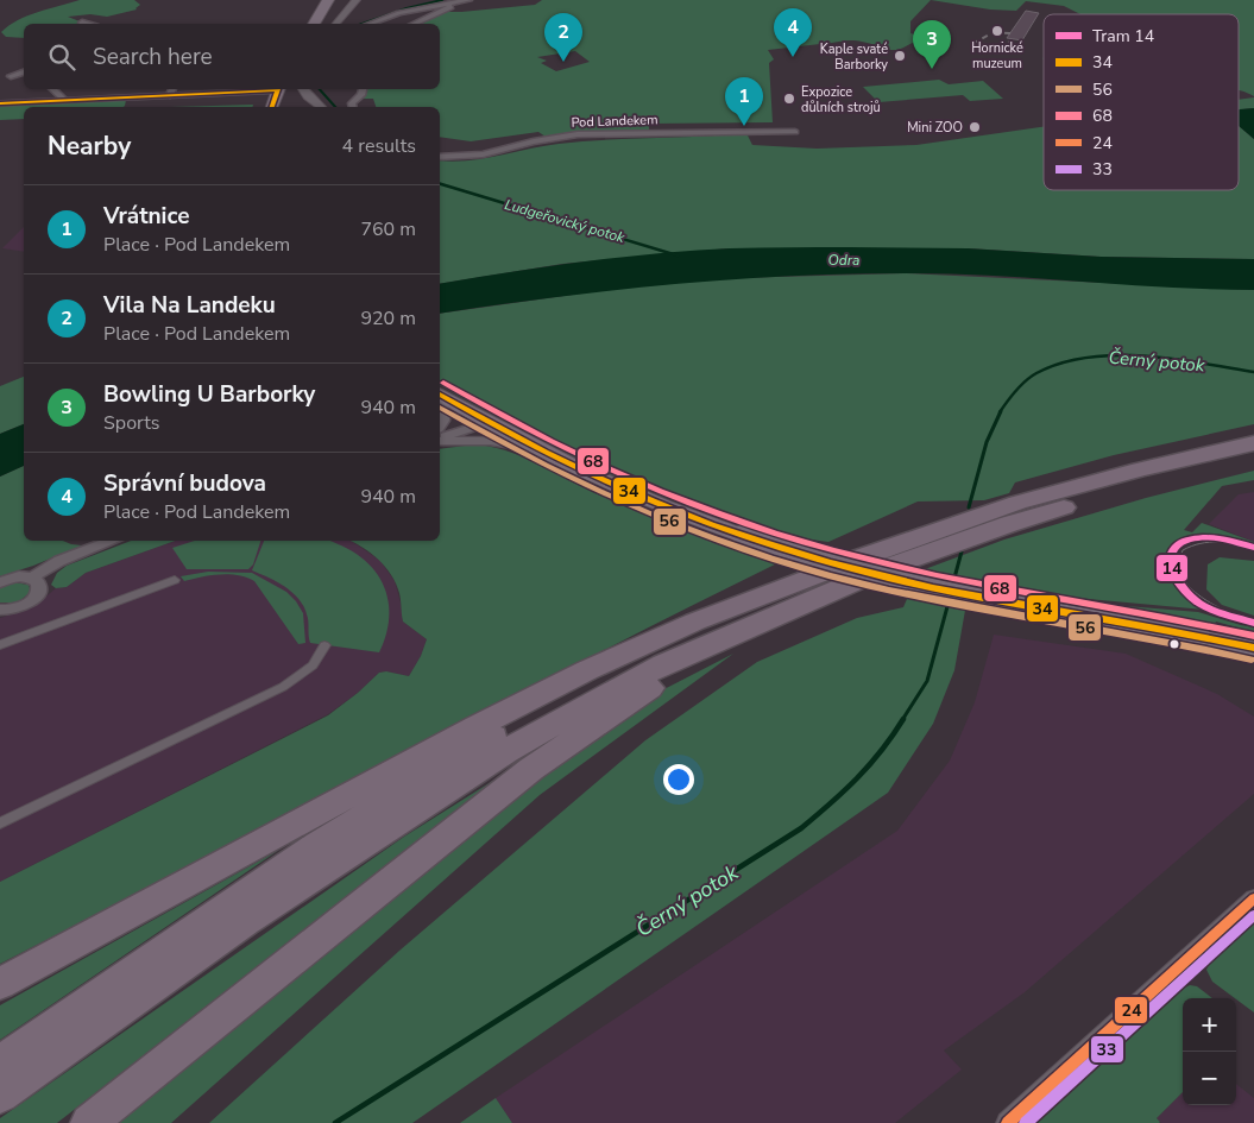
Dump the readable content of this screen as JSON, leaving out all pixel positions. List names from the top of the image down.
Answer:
{
  "streets": {
    "street": ["Pod Landekem"]
  },
  "water": ["Ludgeřovický potok", "Odra", "Černý potok"],
  "places": [
    "Hornické muzeum",
    "Kaple svaté Barborky",
    "Expozice důlních strojů",
    "Mini ZOO"
  ],
  "lines": [
    "transit line 34",
    "transit line 68",
    "transit line 56",
    "tram line 14",
    "transit line 24",
    "transit line 33"
  ],
  "legend": [
    "Tram 14",
    "34",
    "56",
    "68",
    "24",
    "33"
  ],
  "page": {
    "pins": [
      "4",
      "2",
      "3",
      "1"
    ],
    "search": "Search here",
    "heading": ["Nearby", "4 results"],
    "list": [
      {
        "mark": "1",
        "name": "Vrátnice",
        "note": "Place · Pod Landekem",
        "value": "760 m"
      },
      {
        "mark": "2",
        "name": "Vila Na Landeku",
        "note": "Place · Pod Landekem",
        "value": "920 m"
      },
      {
        "mark": "3",
        "name": "Bowling U Barborky",
        "note": "Sports",
        "value": "940 m"
      },
      {
        "mark": "4",
        "name": "Správní budova",
        "note": "Place · Pod Landekem",
        "value": "940 m"
      }
    ],
    "map_buttons": ["+", "−"]
  }
}
